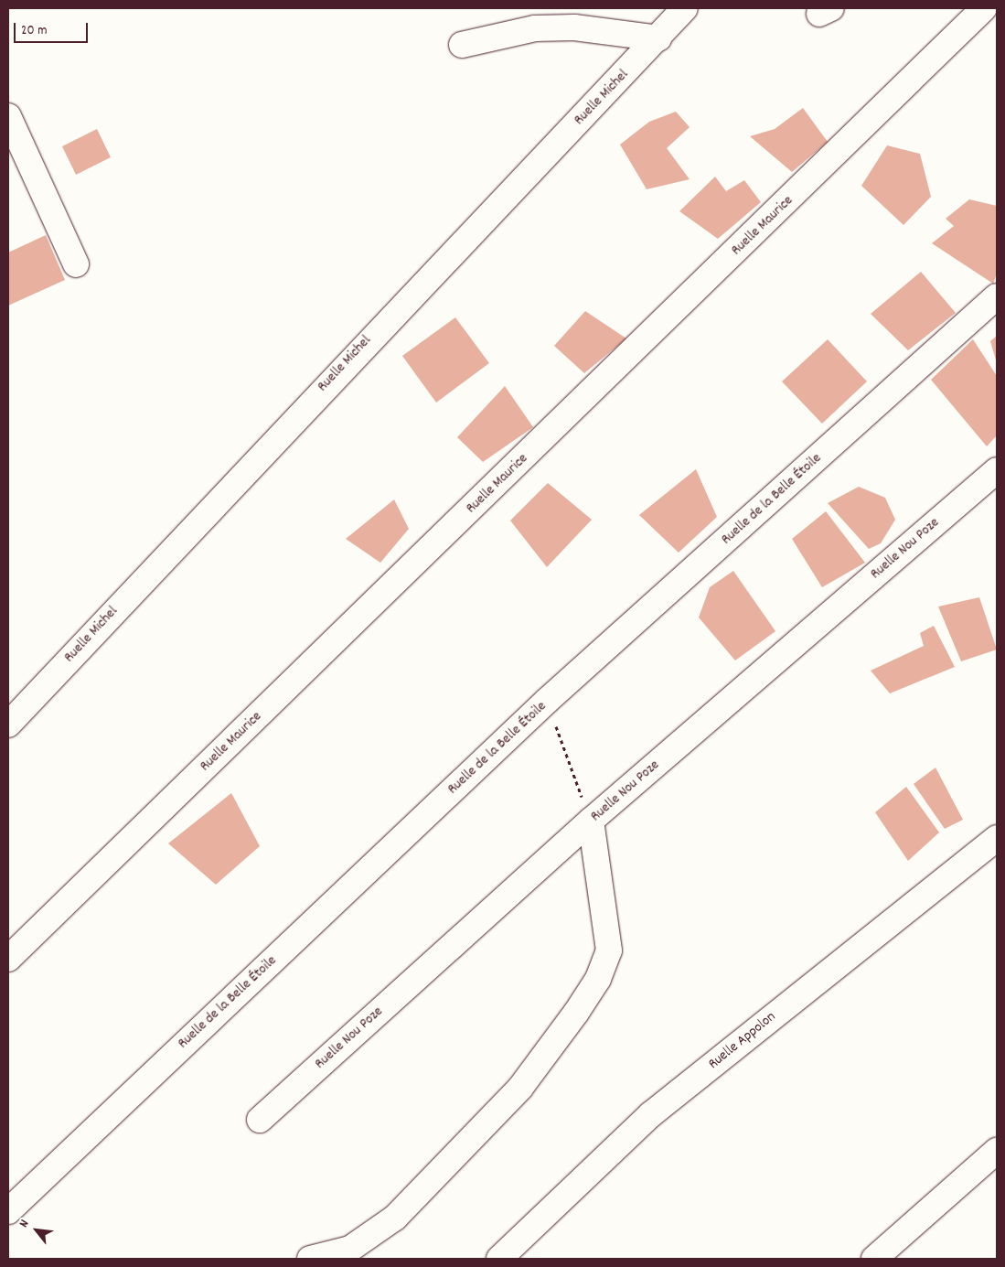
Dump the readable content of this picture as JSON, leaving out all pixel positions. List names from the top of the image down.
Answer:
{
  "streets": {
    "street": [
      "Ruelle Michel",
      "Ruelle Maurice",
      "Ruelle de la Belle Étoile",
      "Ruelle Nou Poze",
      "Ruelle Appolon"
    ]
  },
  "scale_bar": "20 m",
  "north": "top left"
}
